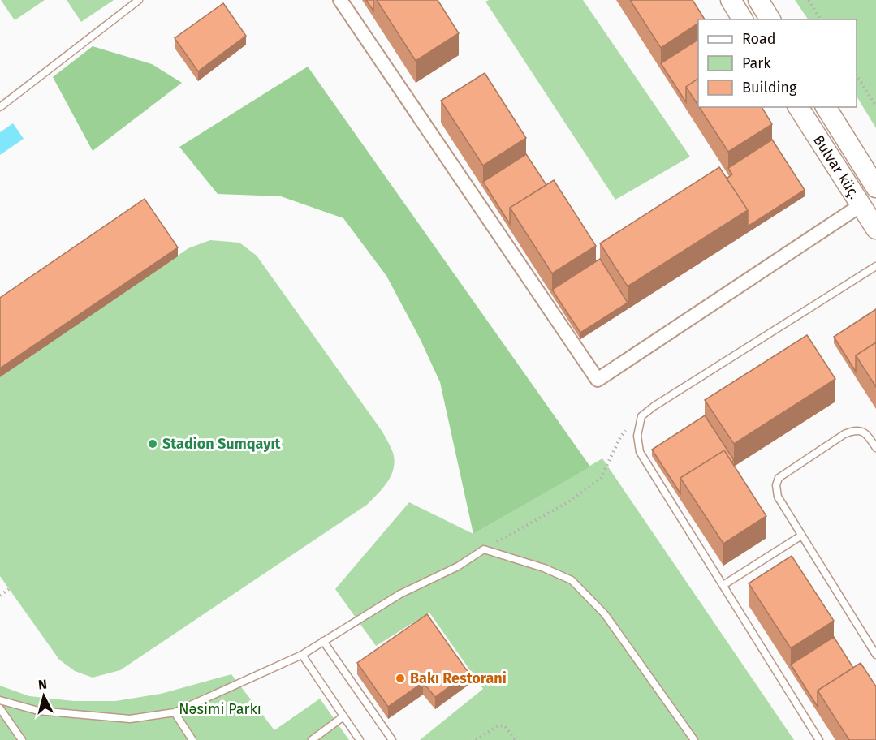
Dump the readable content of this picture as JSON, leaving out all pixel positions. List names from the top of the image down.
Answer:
{
  "streets": {
    "street": ["Bulvar küç."]
  },
  "parks": ["Nəsimi Parkı"],
  "places": ["Stadion Sumqayıt", "Bakı Restorani"],
  "legend": ["Road", "Park", "Building"],
  "north": "top"
}
